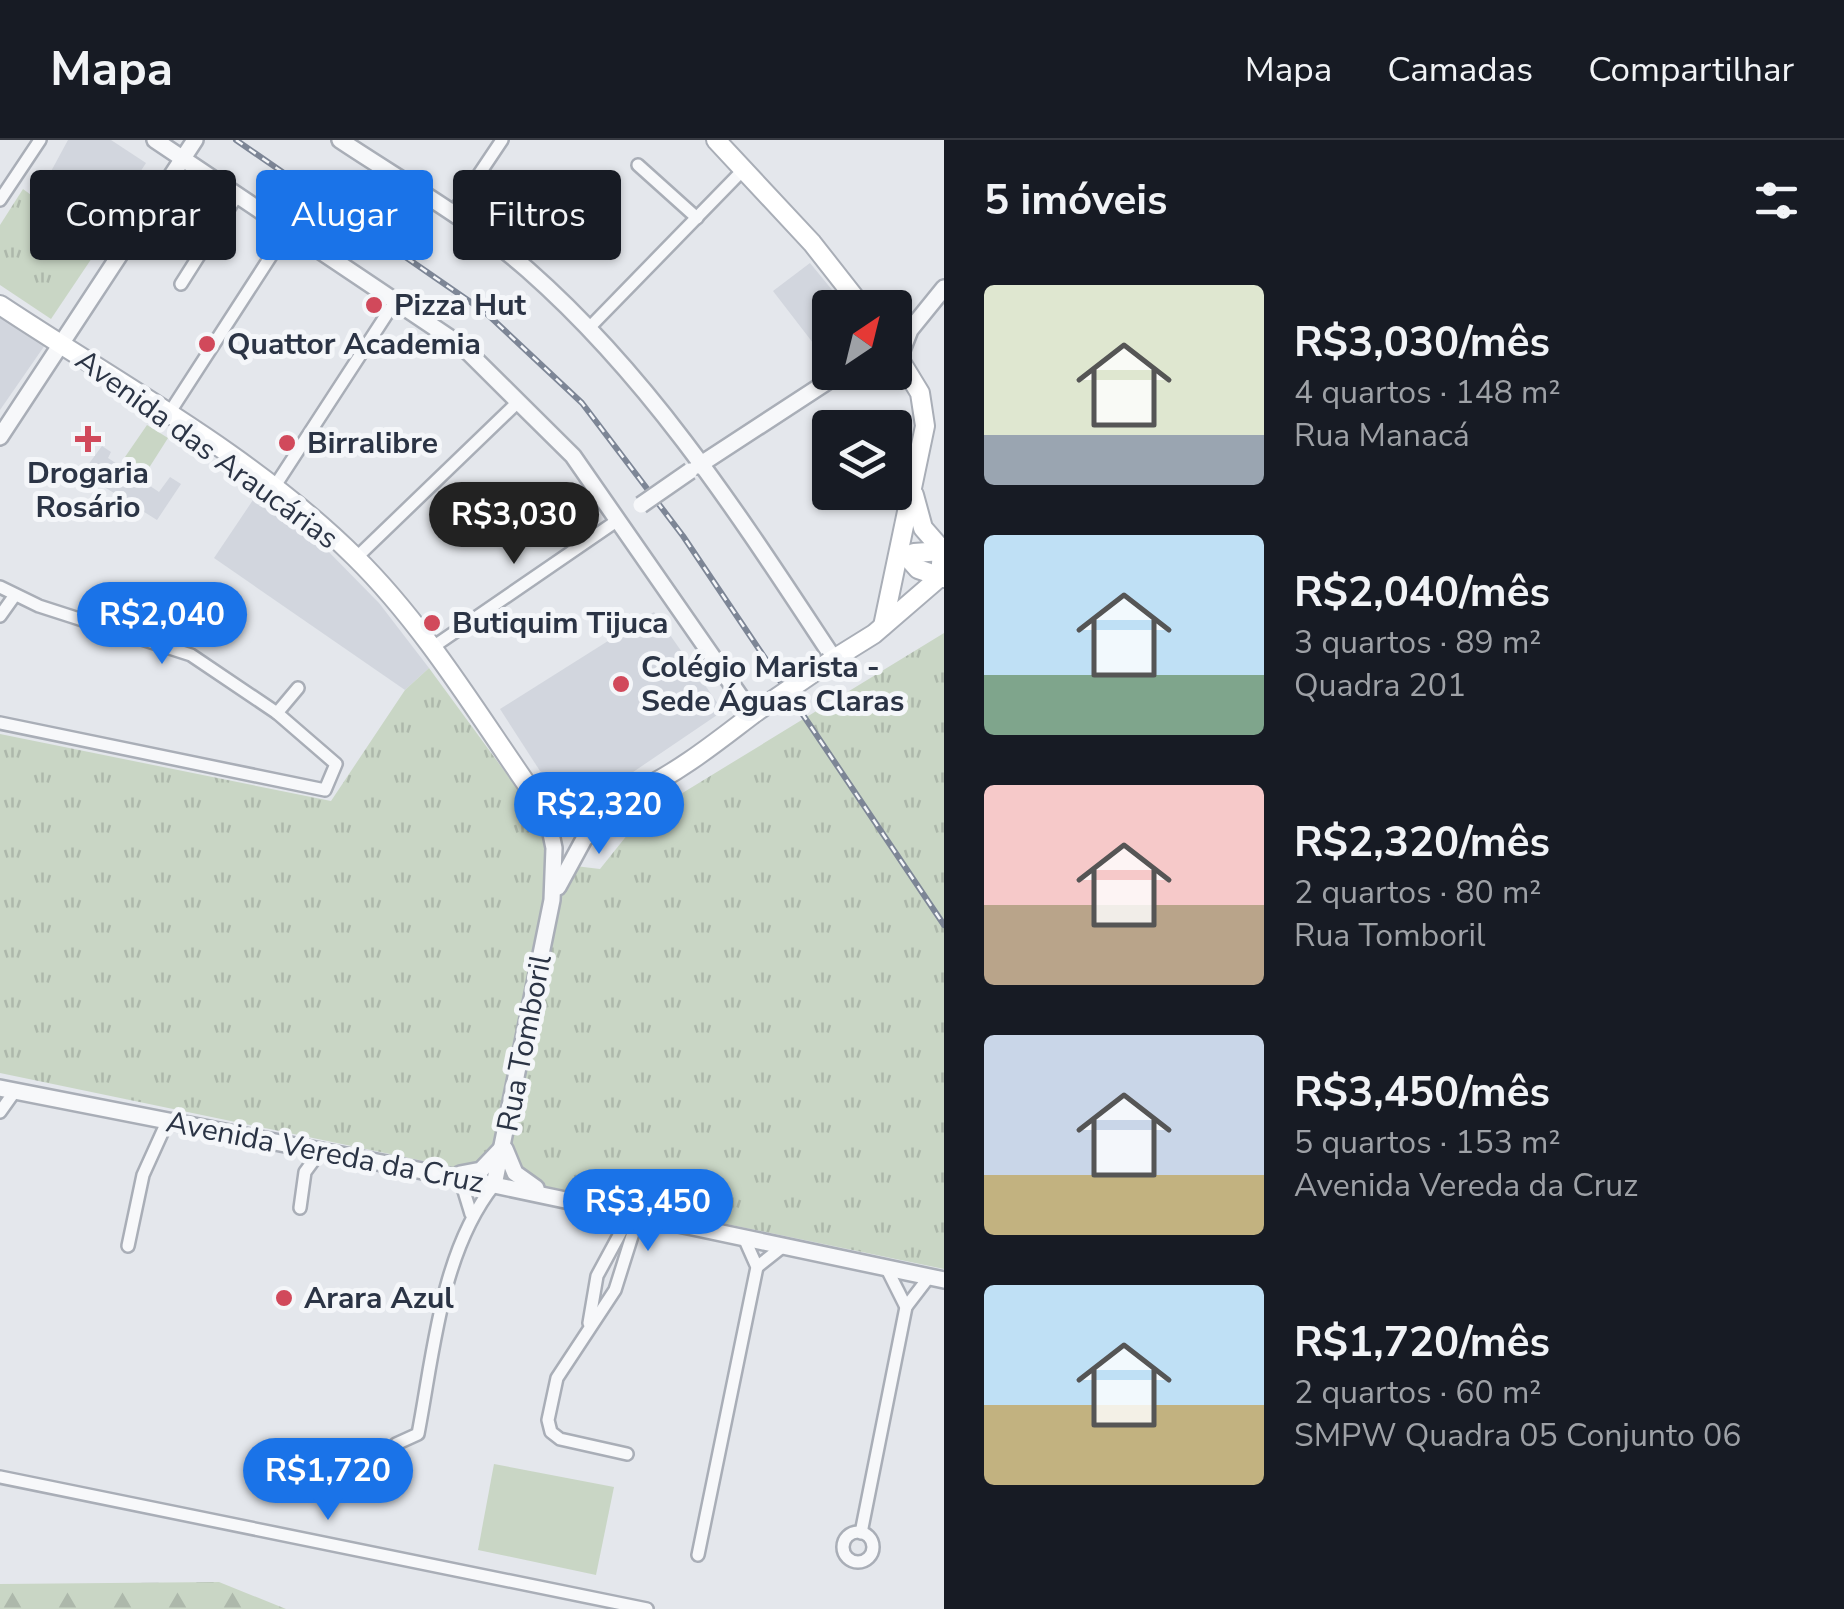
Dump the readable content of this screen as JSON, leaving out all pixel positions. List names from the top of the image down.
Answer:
{
  "streets": {
    "main road": ["Avenida das Araucárias", "Rua Tomboril"],
    "street": ["Avenida Vereda da Cruz"]
  },
  "crossings": [
    ["Avenida das Araucárias", "Rua Tomboril"],
    ["Rua Tomboril", "Avenida Vereda da Cruz"]
  ],
  "places": {
    "other": [
      "Pizza Hut",
      "Quattor Academia",
      "Birralibre",
      "Butiquim Tijuca",
      "Colégio Marista - Sede Águas Claras",
      "Arara Azul"
    ],
    "health": ["Drogaria Rosário"]
  },
  "north": "top right",
  "page": {
    "header": "Mapa",
    "nav": ["Mapa", "Camadas", "Compartilhar"],
    "heading": "5 imóveis",
    "chip": ["Comprar", "Alugar", "Filtros"],
    "list": [
      {
        "name": "R$3,030/mês",
        "note": "4 quartos · 148 m² · Rua Manacá"
      },
      {
        "name": "R$2,040/mês",
        "note": "3 quartos · 89 m² · Quadra 201"
      },
      {
        "name": "R$2,320/mês",
        "note": "2 quartos · 80 m² · Rua Tomboril"
      },
      {
        "name": "R$3,450/mês",
        "note": "5 quartos · 153 m² · Avenida Vereda da Cruz"
      },
      {
        "name": "R$1,720/mês",
        "note": "2 quartos · 60 m² · SMPW Quadra 05 Conjunto 06"
      }
    ],
    "price": [
      "R$3,030",
      "R$2,040",
      "R$2,320",
      "R$3,450",
      "R$1,720"
    ]
  }
}
